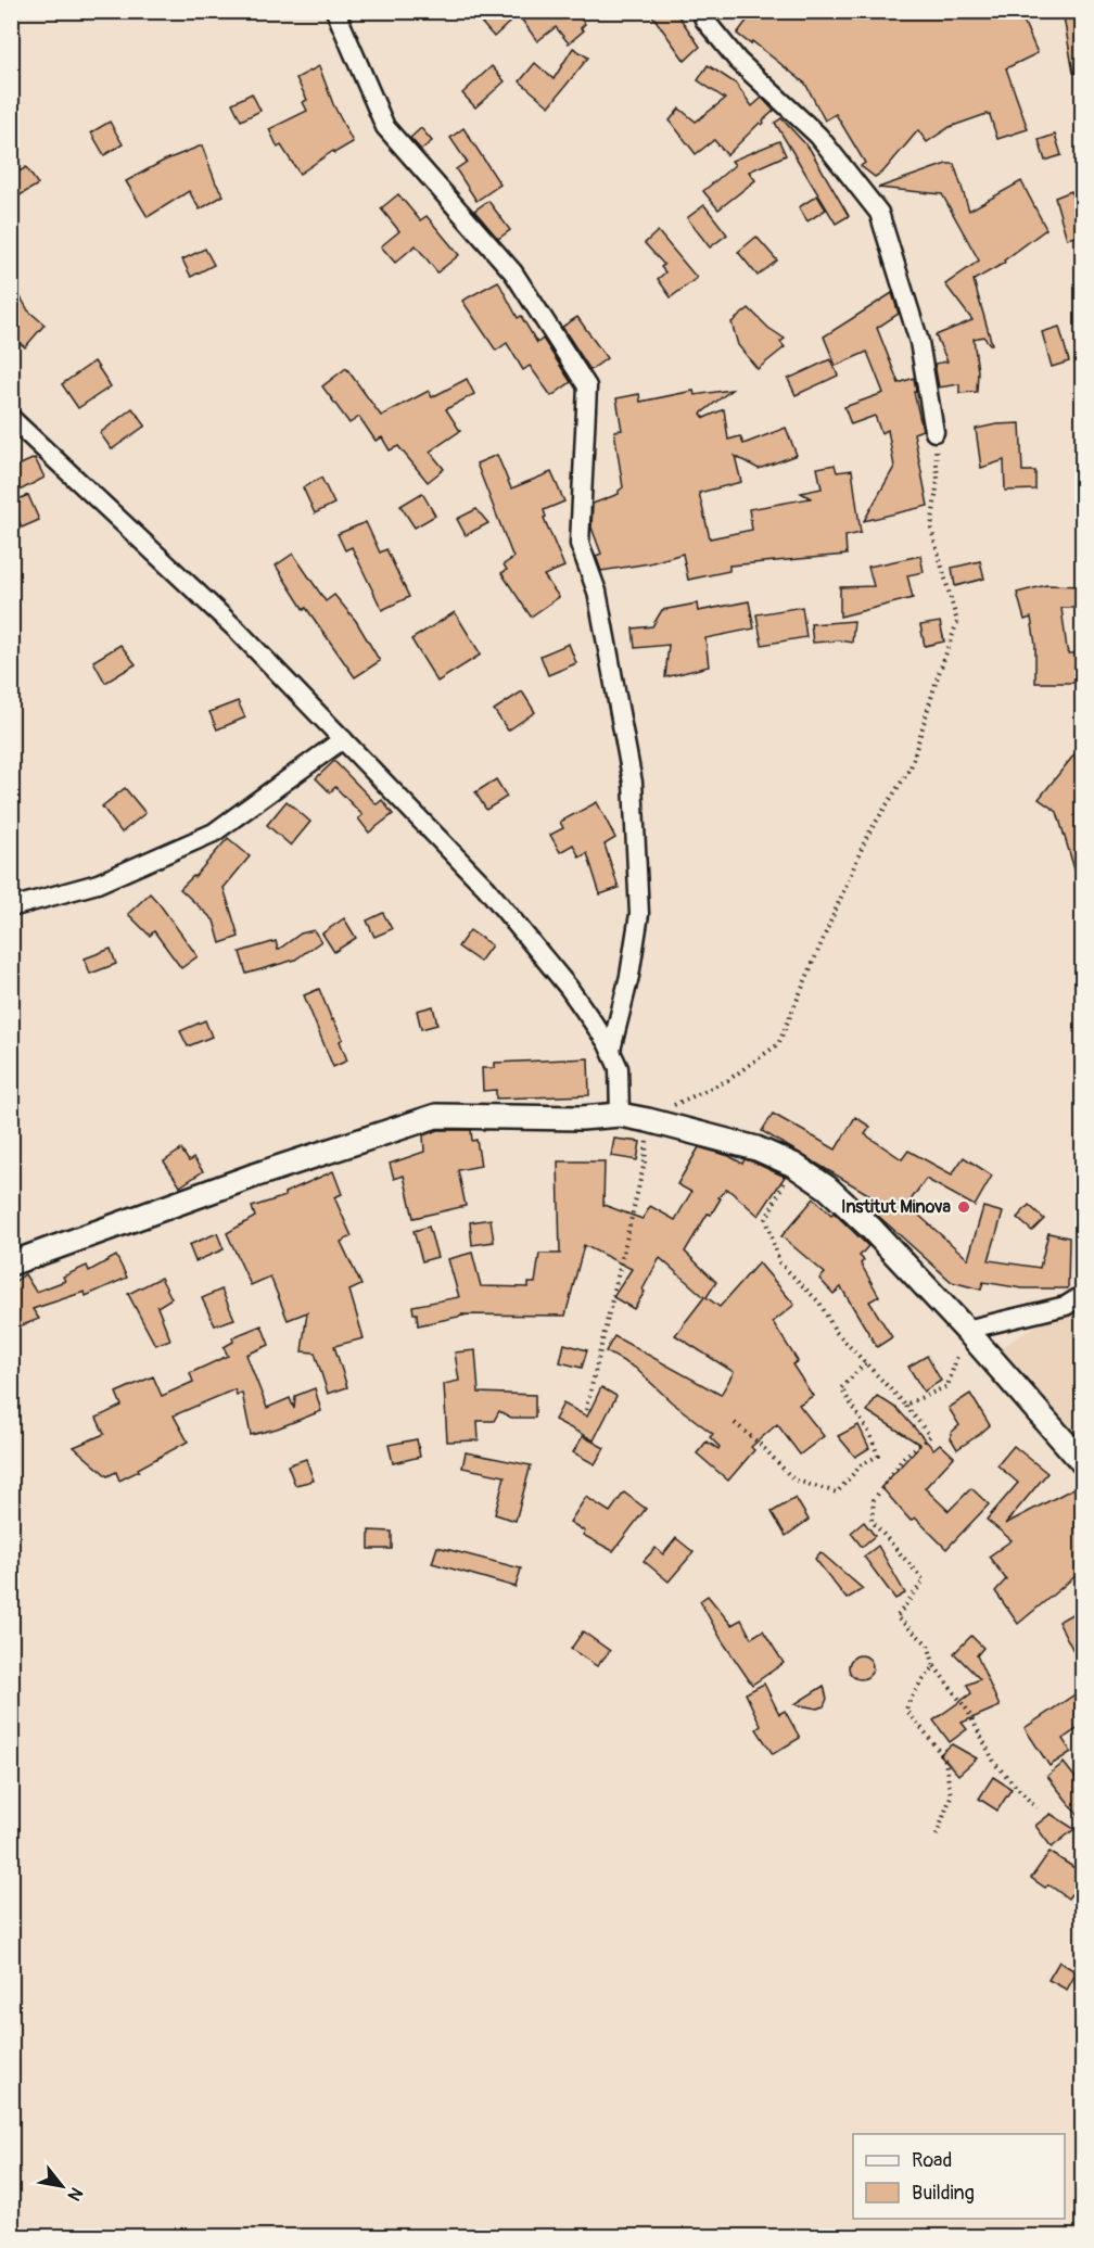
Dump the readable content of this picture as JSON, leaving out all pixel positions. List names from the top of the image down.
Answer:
{
  "places": ["Institut Minova"],
  "legend": ["Road", "Building"],
  "north": "bottom right"
}
